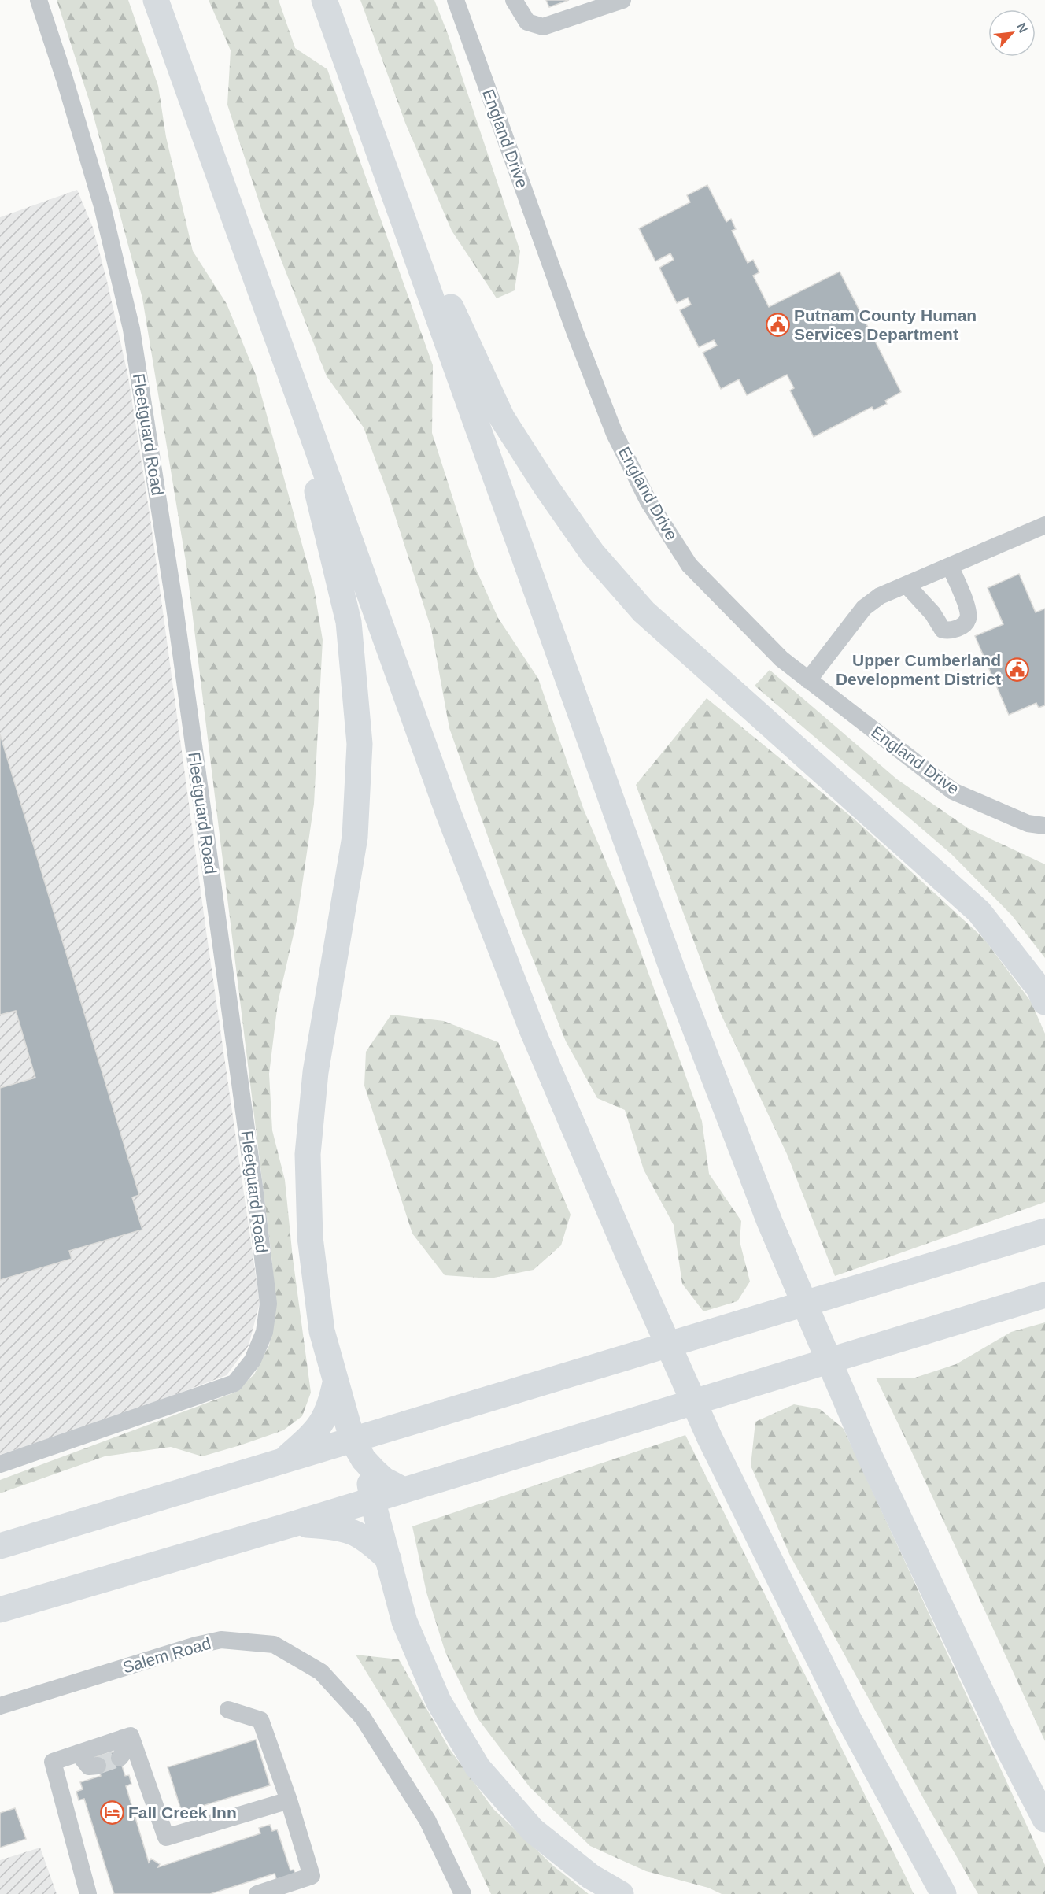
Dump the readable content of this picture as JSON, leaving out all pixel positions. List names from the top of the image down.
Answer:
{
  "streets": {
    "street": ["England Drive", "Fleetguard Road", "Salem Road"]
  },
  "places": {
    "public building": ["Putnam County Human Services Department", "Upper Cumberland Development District"],
    "hotel": ["Fall Creek Inn"]
  },
  "north": "top right"
}
